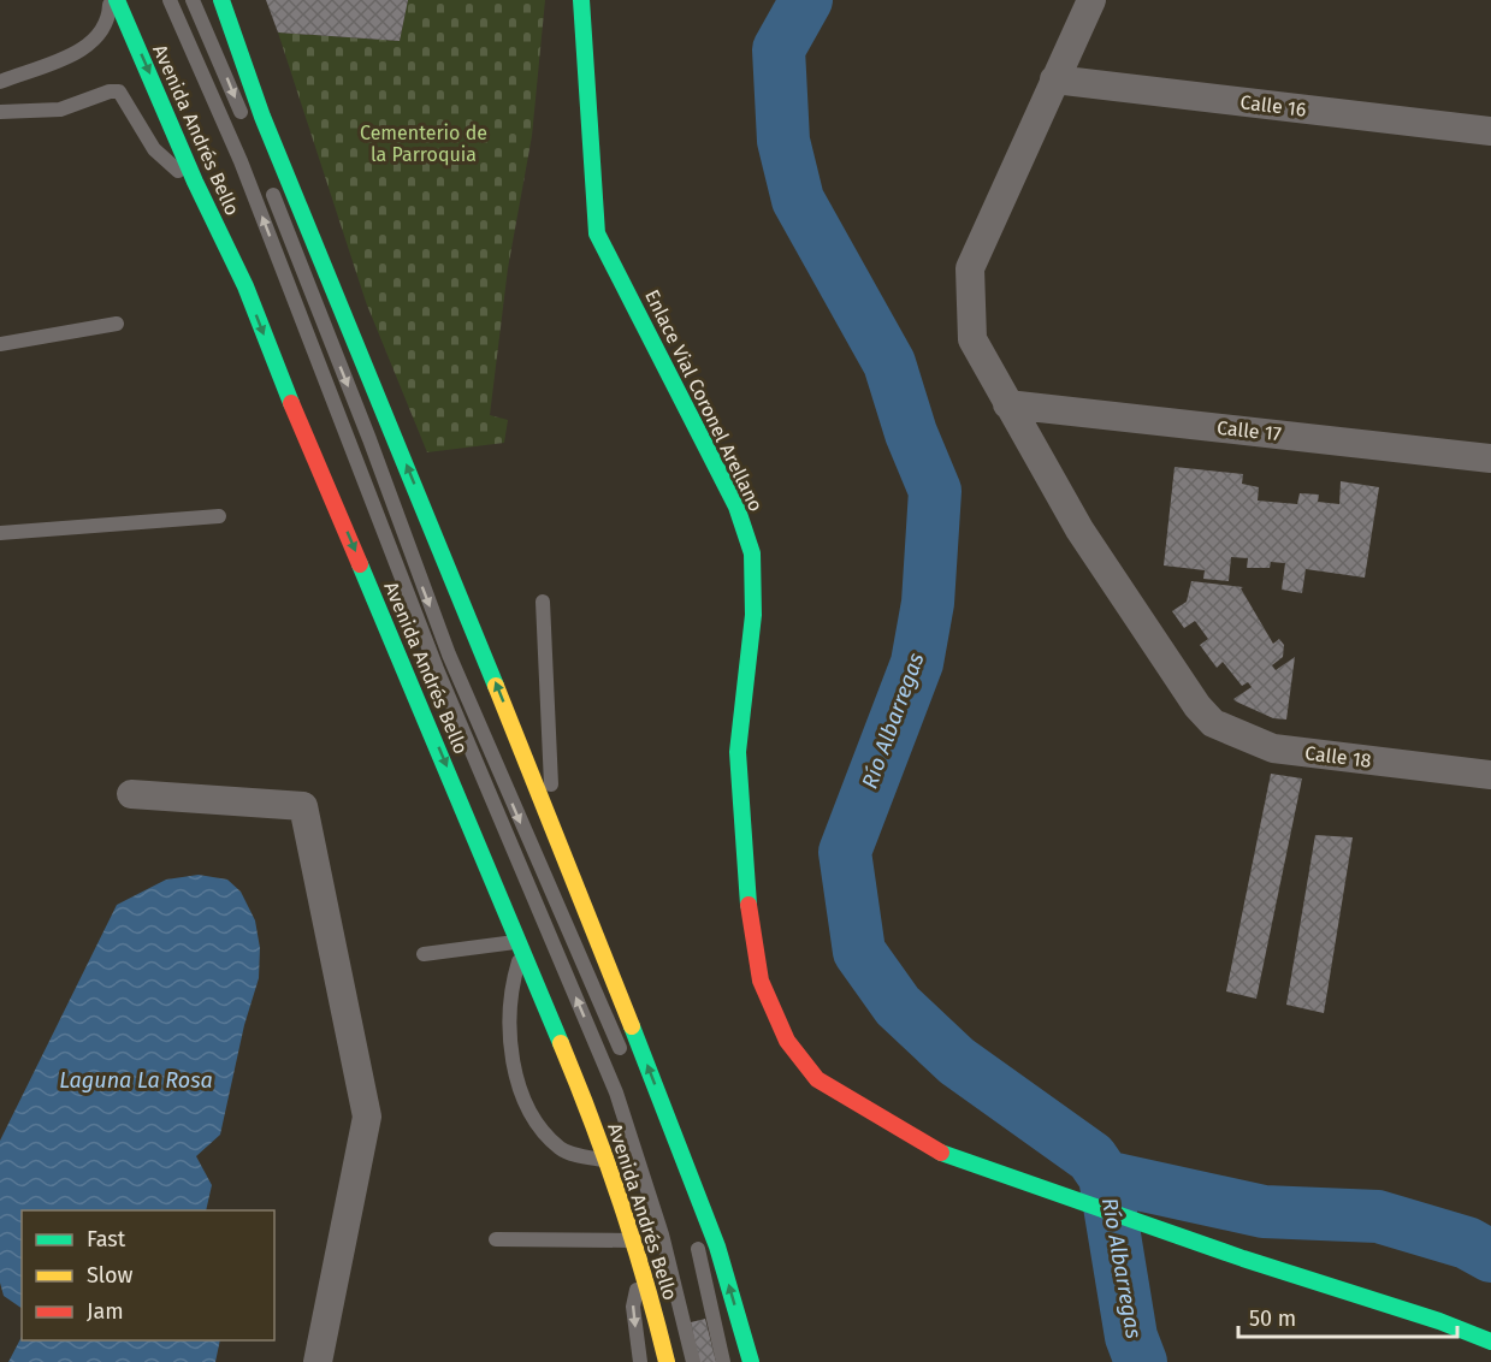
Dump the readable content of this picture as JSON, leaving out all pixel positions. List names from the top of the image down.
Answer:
{
  "streets": {
    "main road": ["Avenida Andrés Bello", "Enlace Vial Coronel Arellano"],
    "street": ["Calle 16", "Calle 17", "Calle 18"]
  },
  "crossings": [
    ["Calle 16", "Calle 18"],
    ["Calle 17", "Calle 18"]
  ],
  "water": ["Río Albarregas", "Laguna La Rosa"],
  "parks": ["Cementerio de la Parroquia"],
  "legend": ["Fast", "Slow", "Jam"],
  "scale_bar": "50 m"
}
